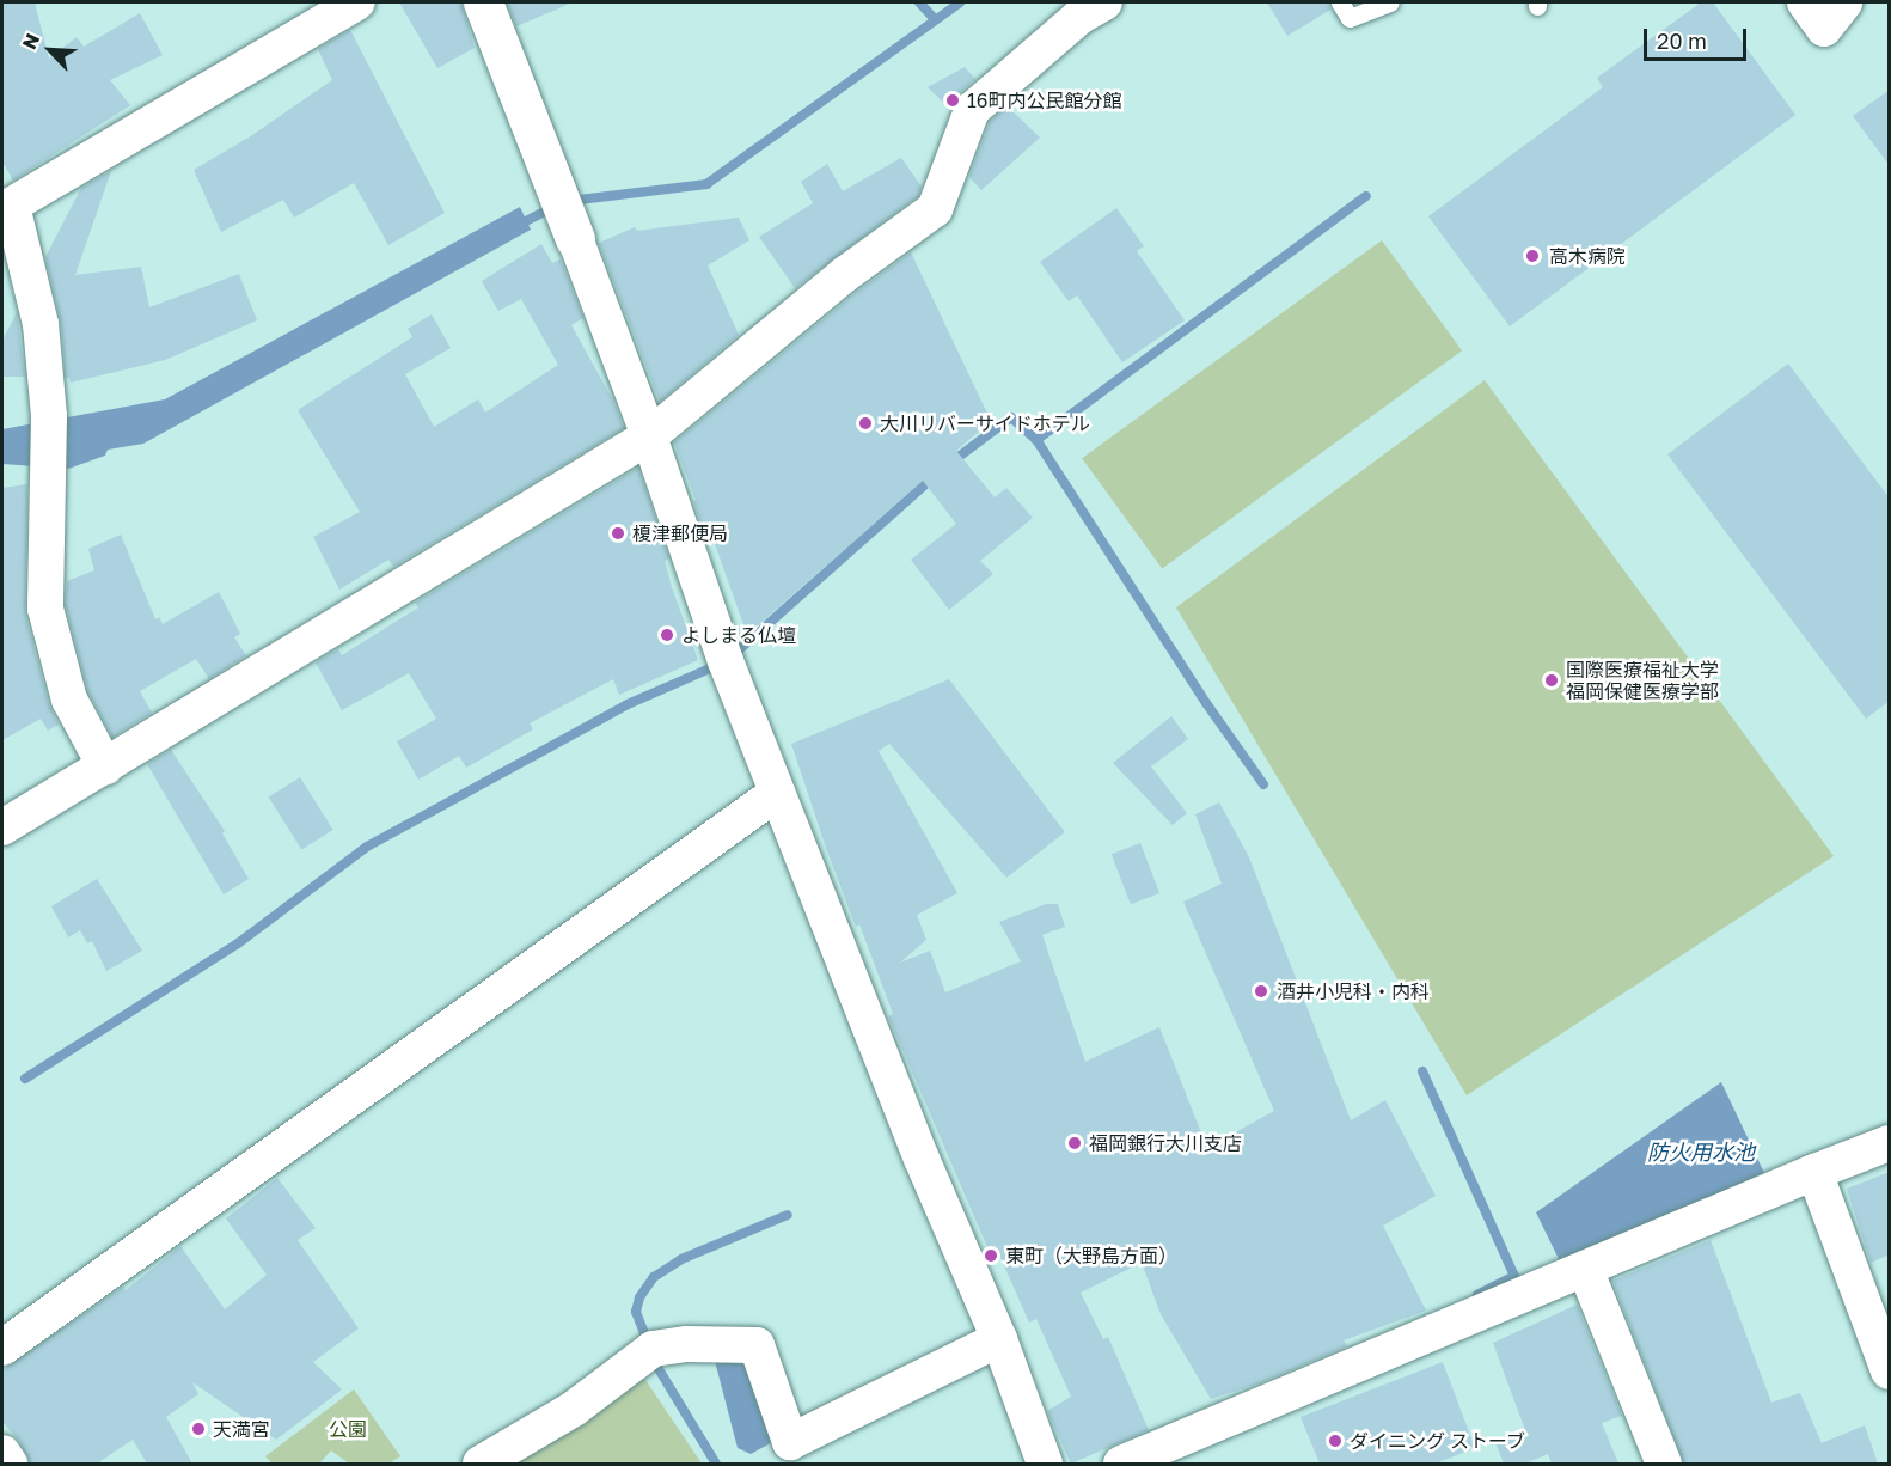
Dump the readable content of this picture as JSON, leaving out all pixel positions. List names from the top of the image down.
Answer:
{
  "water": ["防火用水池"],
  "parks": ["公園"],
  "places": [
    "16町内公民館分館",
    "高木病院",
    "大川リバーサイドホテル",
    "榎津郵便局",
    "よしまる仏壇",
    "国際医療福祉大学 福岡保健医療学部",
    "酒井小児科・内科",
    "福岡銀行大川支店",
    "東町（大野島方面）",
    "天満宮",
    "ダイニング ストーブ"
  ],
  "scale_bar": "20 m",
  "north": "top left"
}
